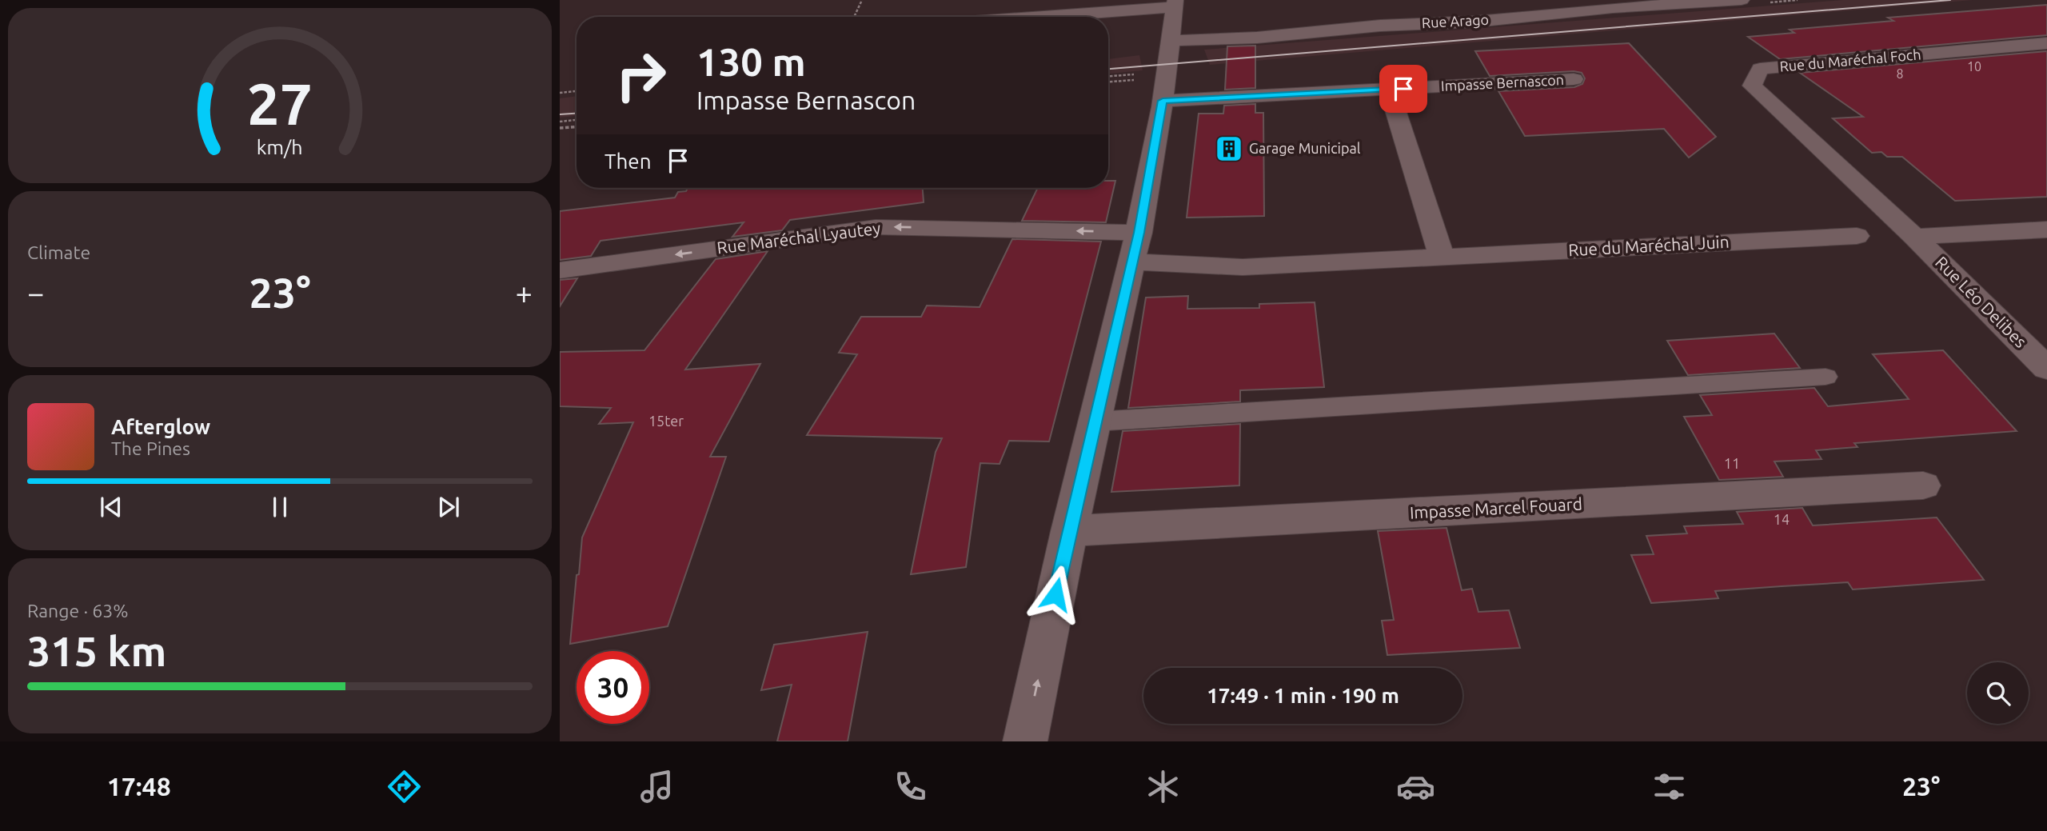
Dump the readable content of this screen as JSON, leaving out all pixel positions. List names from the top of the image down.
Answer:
{
  "streets": {
    "street": [
      "Rue Arago",
      "Rue du Maréchal Foch",
      "Impasse Bernascon",
      "Rue Maréchal Lyautey",
      "Rue du Maréchal Juin",
      "Rue Léo Delibes",
      "Impasse Marcel Fouard"
    ]
  },
  "crossings": [
    ["Rue du Maréchal Foch", "Rue Léo Delibes"],
    ["Rue Maréchal Lyautey", "Rue du Maréchal Juin"]
  ],
  "one_way": ["Rue Maréchal Lyautey"],
  "places": {
    "building": ["Garage Municipal"]
  },
  "house_numbers": [
    "10",
    "8",
    "15ter",
    "11",
    "14"
  ],
  "page": {
    "turn": ["130 m", "Impasse Bernascon"],
    "then": "Then",
    "tile": [
      "Climate",
      ["Range · 63%", "315 km"]
    ],
    "heat": ["−", "23°", "+"],
    "song": ["Afterglow", "The Pines"],
    "limit": "30",
    "trip": "17:49 · 1 min · 190 m",
    "tabs": ["17:48", "23°"],
    "gauge": ["27", "km/h"]
  }
}
